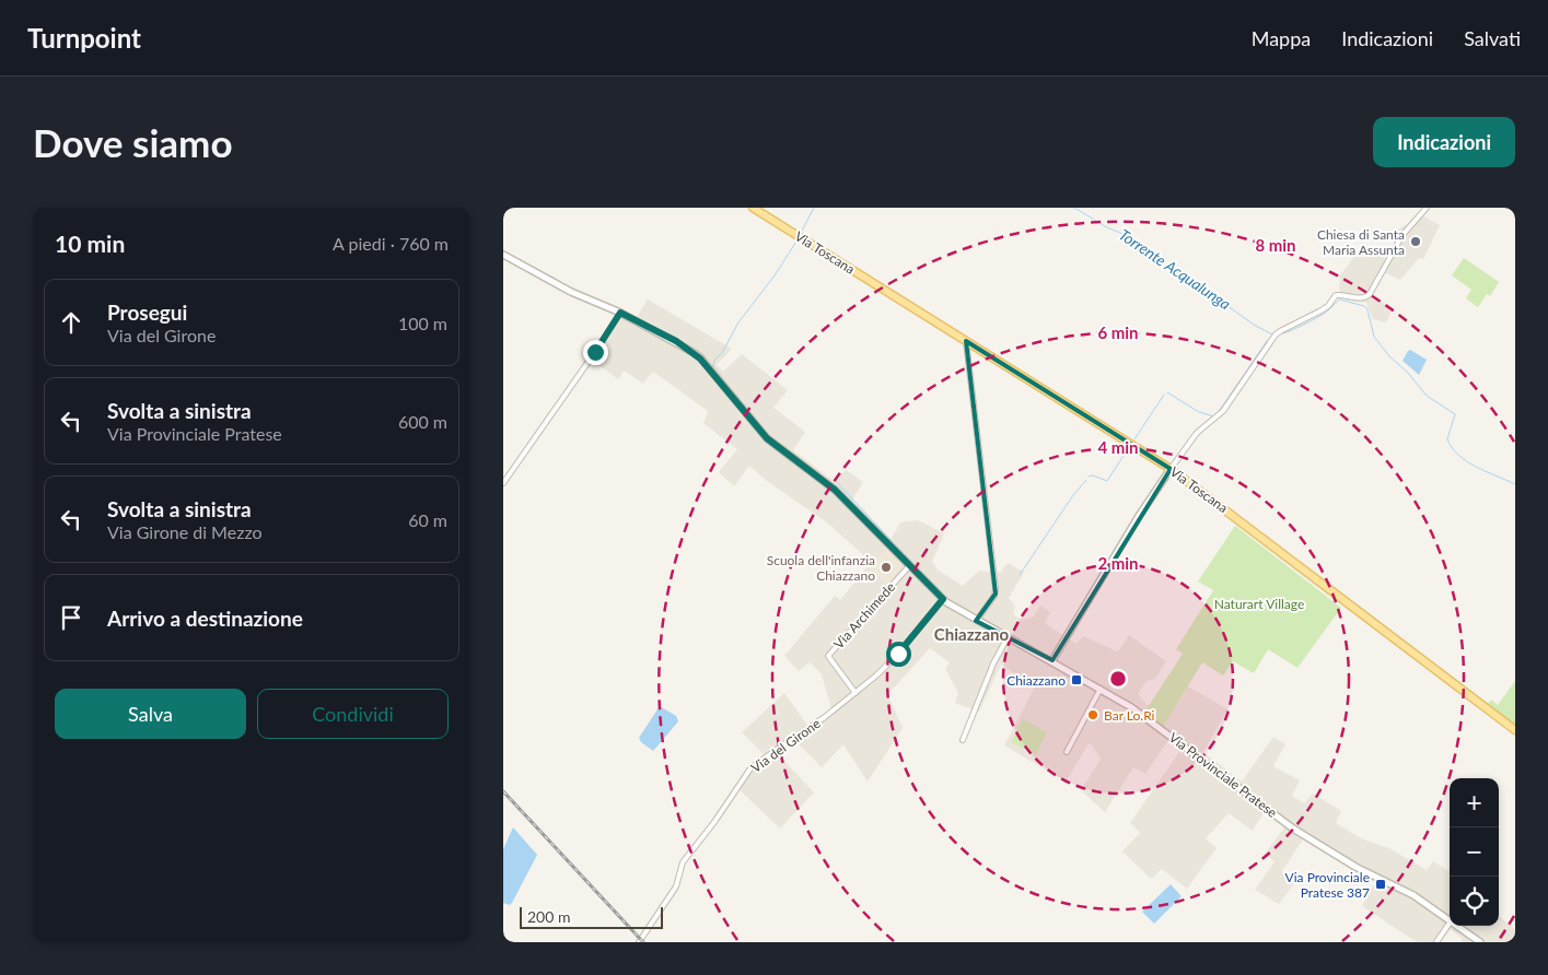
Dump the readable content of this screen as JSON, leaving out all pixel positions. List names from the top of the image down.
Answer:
{
  "streets": {
    "main road": ["Via Toscana"],
    "street": ["Via Archimede", "Via del Girone", "Via Provinciale Pratese"]
  },
  "crossings": [
    ["Via Archimede", "Via del Girone"],
    ["Via Archimede", "Via Provinciale Pratese"],
    ["Via del Girone", "Via Provinciale Pratese"]
  ],
  "districts": ["Chiazzano"],
  "water": ["Torrente Acqualunga"],
  "parks": ["Naturart Village"],
  "places": {
    "other": ["Chiesa di Santa Maria Assunta", "Scuola dell'infanzia Chiazzano", "Bar Lo.Ri"],
    "transit": ["Chiazzano", "Via Provinciale Pratese 387"]
  },
  "scale_bar": "200 m",
  "page": {
    "header": "Turnpoint",
    "nav": ["Mappa", "Indicazioni", "Salvati"],
    "buttons": [
      "Indicazioni",
      ["Salva", "Condividi"]
    ],
    "title": "Dove siamo",
    "heading": ["10 min", "A piedi · 760 m"],
    "list": [
      ["Prosegui", "Via del Girone", "100 m"],
      ["Svolta a sinistra", "Via Provinciale Pratese", "600 m"],
      ["Svolta a sinistra", "Via Girone di Mezzo", "60 m"],
      "Arrivo a destinazione"
    ],
    "map_buttons": ["+", "−"],
    "scale": "200 m"
  },
  "rings": [
    "8 min",
    "6 min",
    "4 min",
    "2 min"
  ]
}
